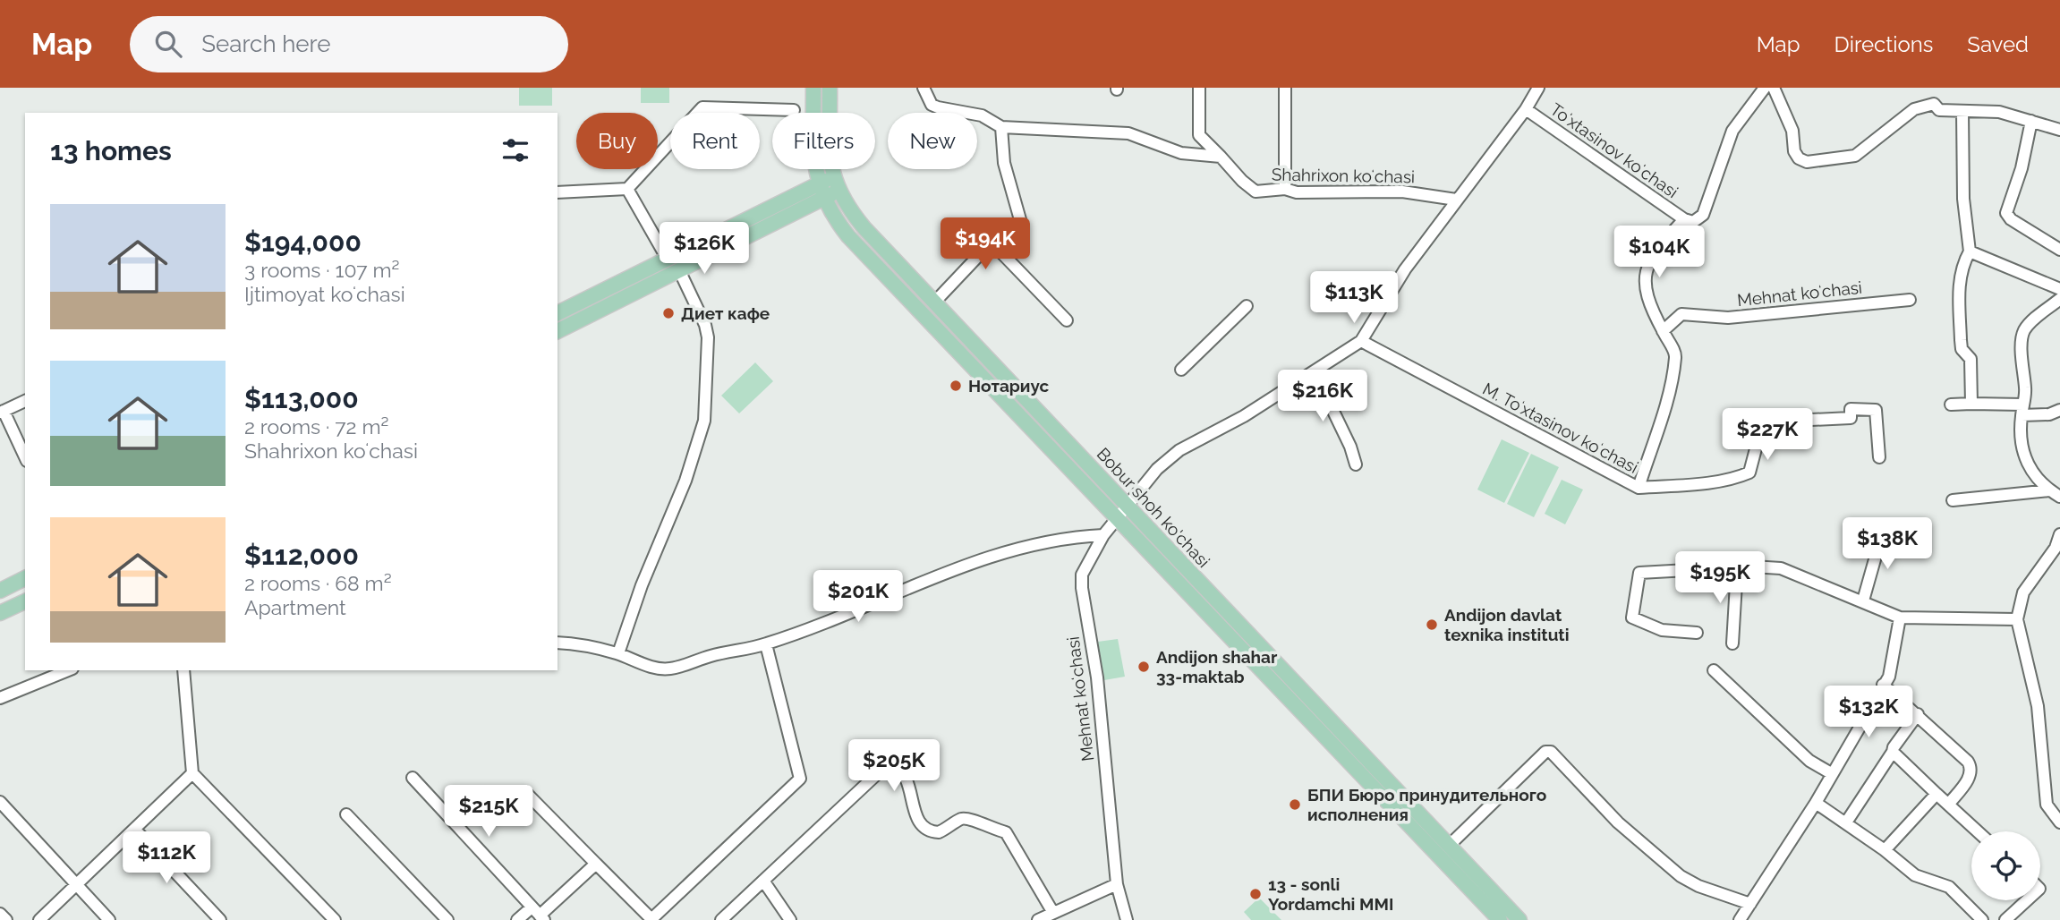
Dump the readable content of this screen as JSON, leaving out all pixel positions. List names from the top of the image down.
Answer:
{
  "streets": {
    "main road": ["Bobur shoh ko'chasi"],
    "street": [
      "Toʻxtasinov koʻchasi",
      "Shahrixon koʻchasi",
      "Mehnat koʻchasi",
      "M. Toʻxtasinov koʻchasi"
    ]
  },
  "crossings": [
    ["Toʻxtasinov koʻchasi", "M. Toʻxtasinov koʻchasi"],
    ["Mehnat koʻchasi", "M. Toʻxtasinov koʻchasi"],
    ["Mehnat koʻchasi", "Bobur shoh ko'chasi"]
  ],
  "places": [
    "Диет кафе",
    "Нотариус",
    "Andijon davlat texnika instituti",
    "Andijon shahar 33-maktab",
    "БПИ Бюро принудительного исполнения",
    "13 - sonli Yordamchi MMI"
  ],
  "page": {
    "header": "Map",
    "search": "Search here",
    "nav": ["Map", "Directions", "Saved"],
    "chip": [
      "Buy",
      "Rent",
      "Filters",
      "New"
    ],
    "heading": "13 homes",
    "list": [
      {
        "name": "$194,000",
        "note": "3 rooms · 107 m² · Ijtimoyat koʻchasi"
      },
      {
        "name": "$113,000",
        "note": "2 rooms · 72 m² · Shahrixon koʻchasi"
      },
      {
        "name": "$112,000",
        "note": "2 rooms · 68 m² · Apartment"
      }
    ],
    "price": [
      "$194K",
      "$126K",
      "$104K",
      "$113K",
      "$216K",
      "$227K",
      "$138K",
      "$195K",
      "$201K",
      "$132K",
      "$205K",
      "$215K",
      "$112K"
    ]
  }
}
